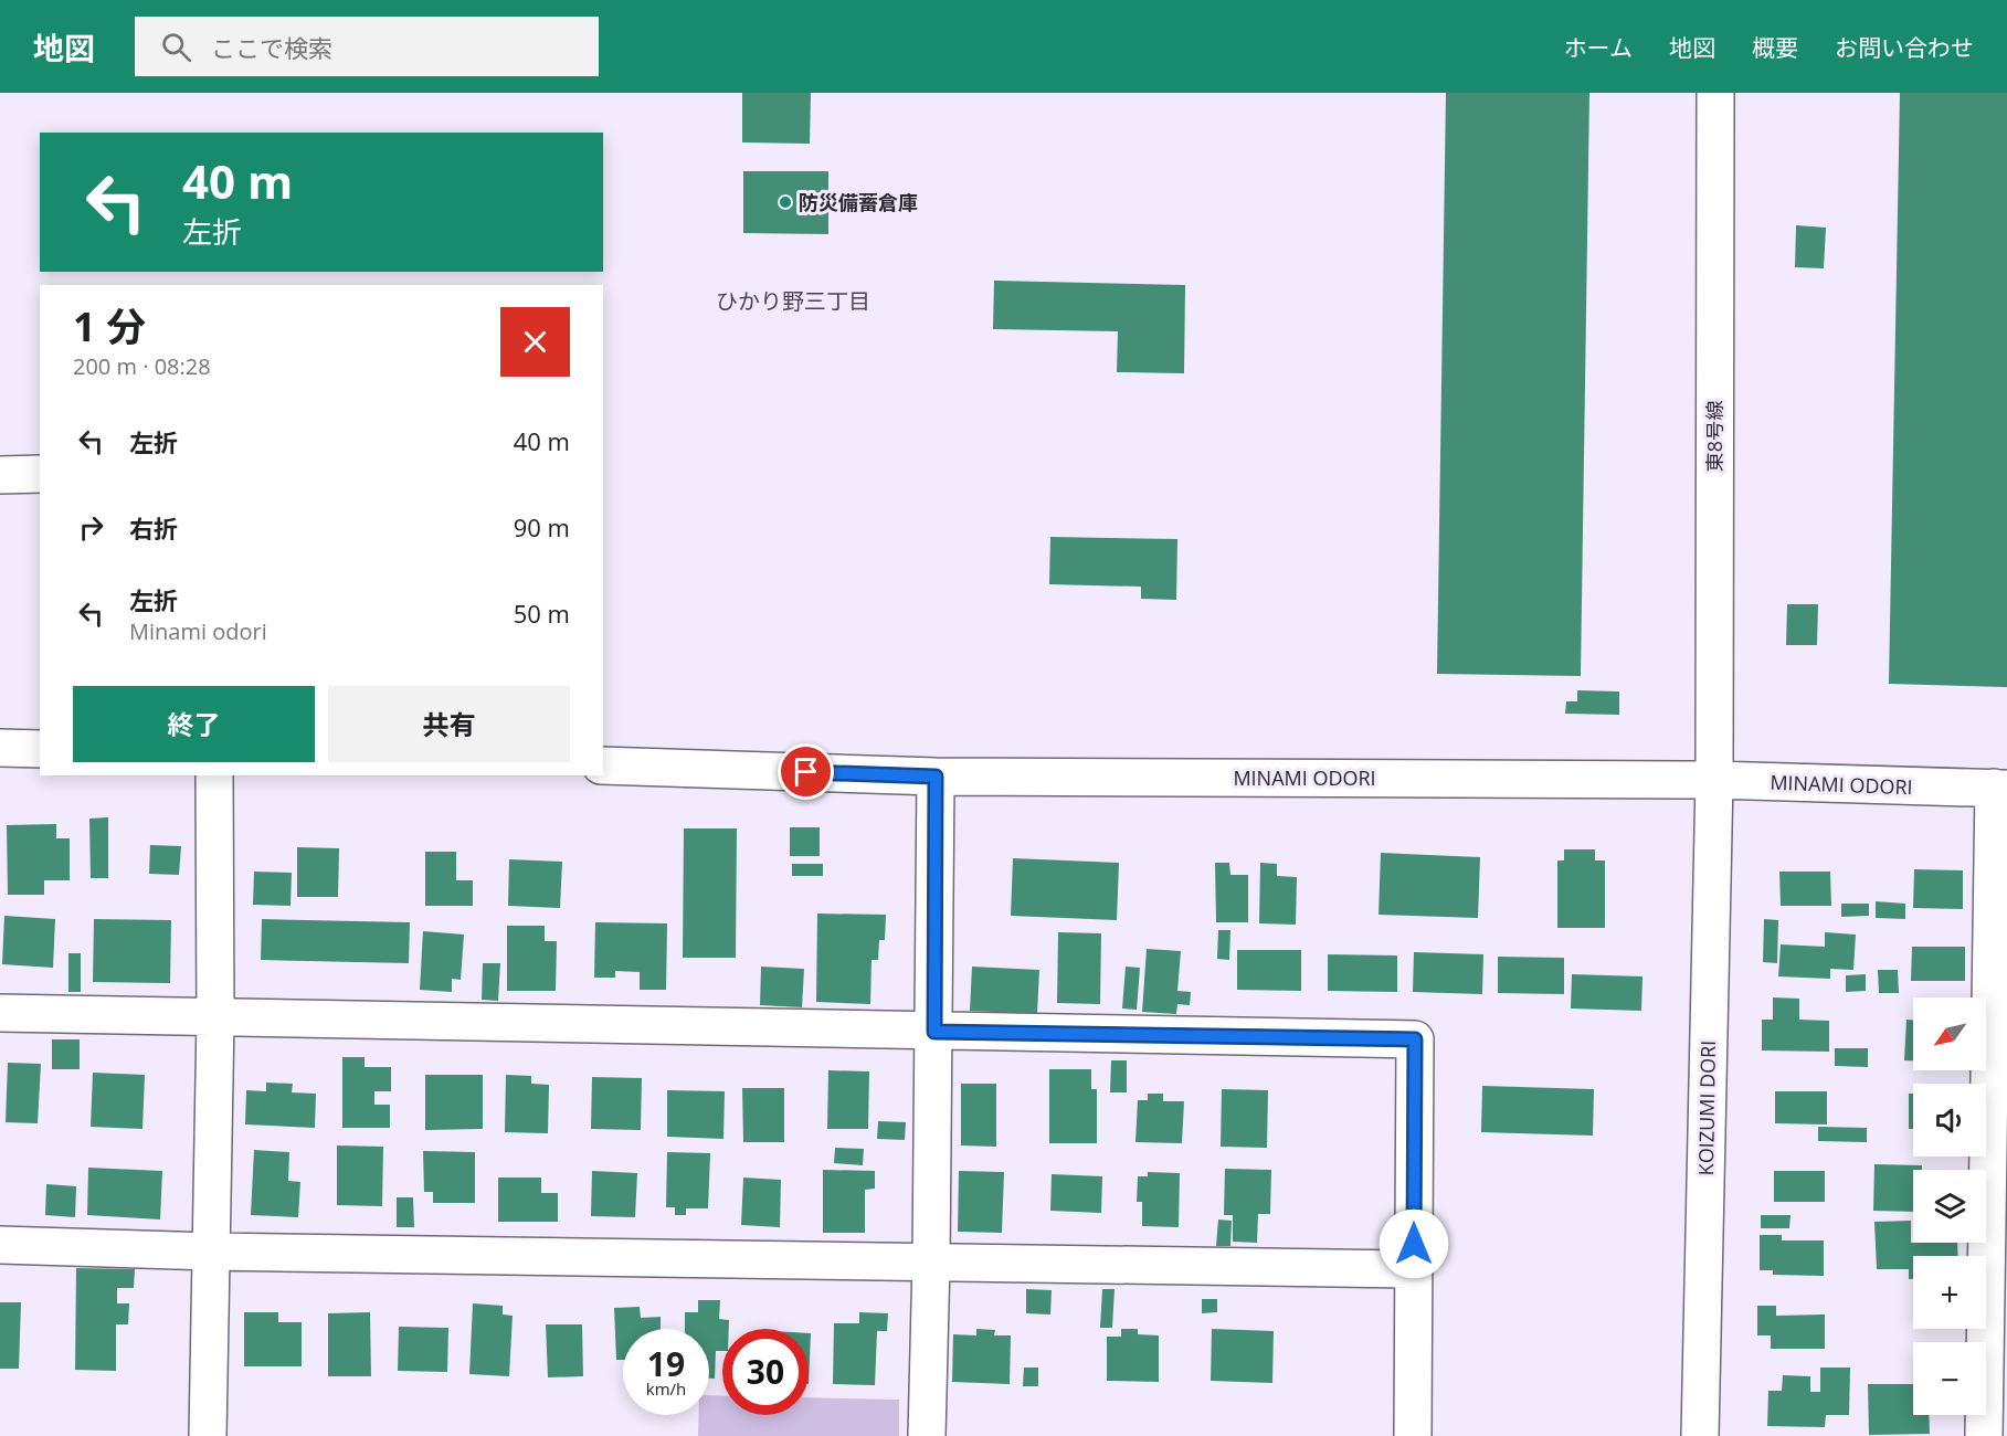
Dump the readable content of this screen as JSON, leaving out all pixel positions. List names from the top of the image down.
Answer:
{
  "streets": {
    "street": ["東8号線", "MINAMI ODORI", "KOIZUMI DORI"]
  },
  "crossings": [
    ["東8号線", "MINAMI ODORI"],
    ["東8号線", "KOIZUMI DORI"],
    ["MINAMI ODORI", "KOIZUMI DORI"]
  ],
  "districts": ["ひかり野三丁目"],
  "places": ["防災備蓄倉庫"],
  "north": "bottom left",
  "page": {
    "header": "地図",
    "search": "ここで検索",
    "nav": [
      "ホーム",
      "地図",
      "概要",
      "お問い合わせ"
    ],
    "turn": ["40 m", "左折"],
    "heading": ["1 分", "200 m · 08:28"],
    "list": [
      {
        "name": "左折",
        "value": "40 m"
      },
      {
        "name": "右折",
        "value": "90 m"
      },
      {
        "name": "左折",
        "note": "Minami odori",
        "value": "50 m"
      }
    ],
    "buttons": ["終了", "共有"],
    "map_buttons": ["+", "−"],
    "speed": "19 km/h",
    "limit": "30"
  }
}
